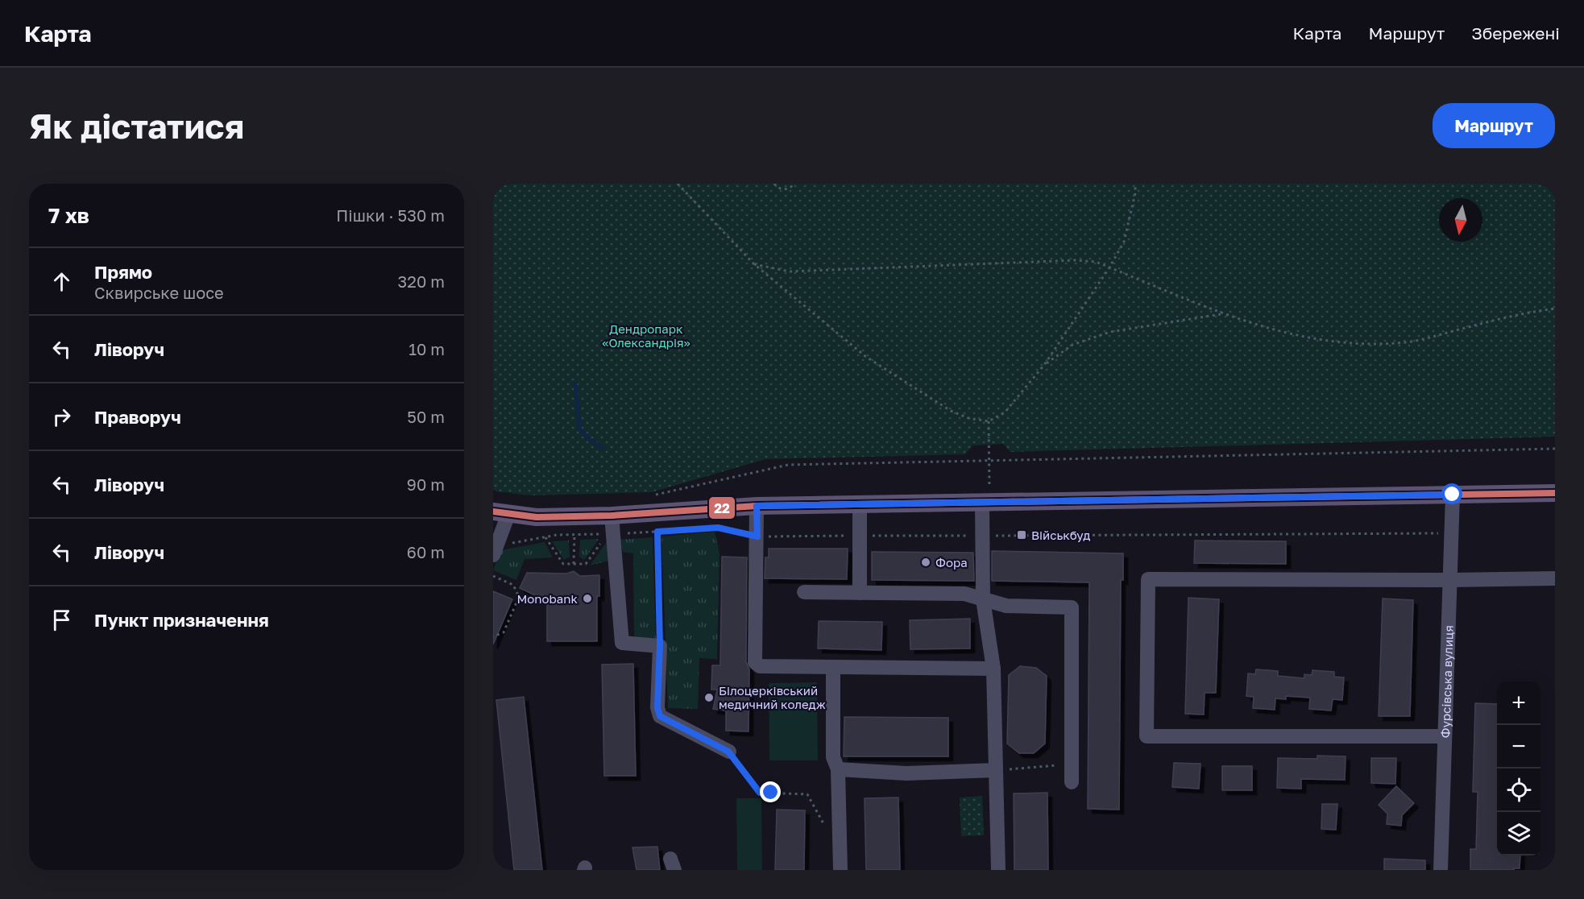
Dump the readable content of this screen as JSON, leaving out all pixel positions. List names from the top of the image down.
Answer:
{
  "streets": {
    "street": ["Фурсівська вулиця"]
  },
  "parks": ["Дендропарк «Олександрія»"],
  "places": {
    "transit": ["Військбуд"],
    "other": ["Фора", "Monobank", "Білоцерківський медичний коледж"]
  },
  "lines": ["transit line 22"],
  "north": "bottom",
  "page": {
    "header": "Карта",
    "nav": ["Карта", "Маршрут", "Збережені"],
    "buttons": "Маршрут",
    "title": "Як дістатися",
    "heading": ["7 хв", "Пішки · 530 m"],
    "list": [
      ["Прямо", "Сквирське шосе", "320 m"],
      ["Ліворуч", "10 m"],
      ["Праворуч", "50 m"],
      ["Ліворуч", "90 m"],
      ["Ліворуч", "60 m"],
      "Пункт призначення"
    ],
    "map_buttons": ["+", "−"]
  }
}
